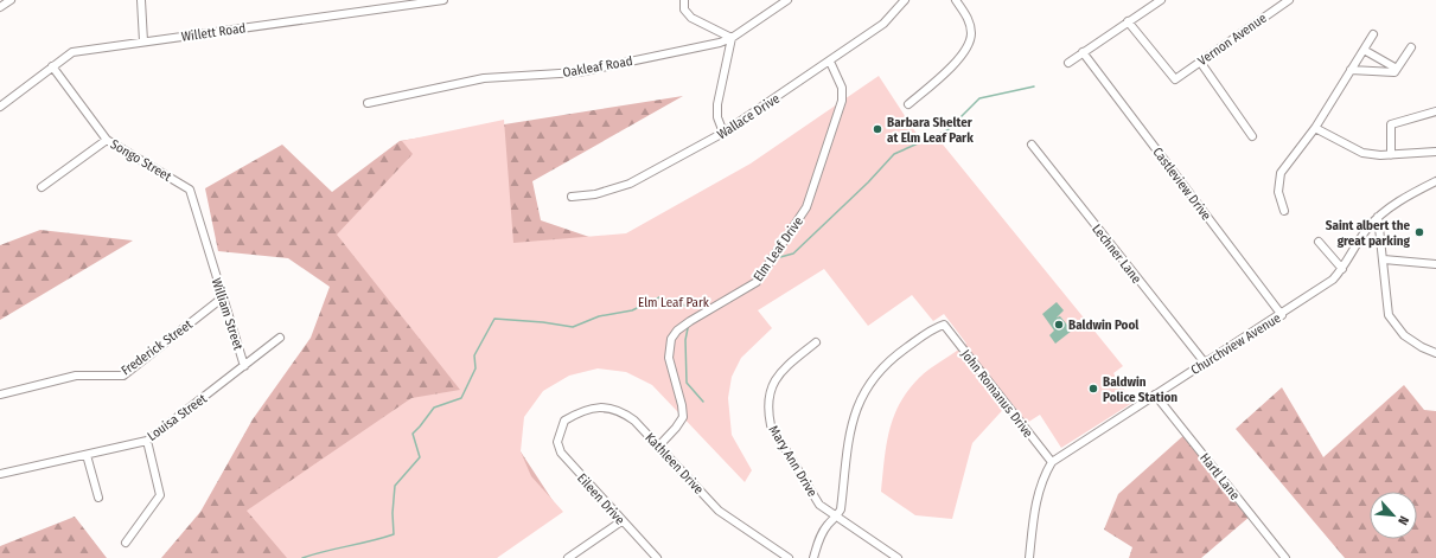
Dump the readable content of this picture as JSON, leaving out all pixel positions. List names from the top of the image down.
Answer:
{
  "streets": {
    "street": [
      "Willett Road",
      "Vernon Avenue",
      "Oakleaf Road",
      "Wallace Drive",
      "Songo Street",
      "Castleview Drive",
      "Elm Leaf Drive",
      "Lechner Lane",
      "William Street",
      "Churchview Avenue",
      "Frederick Street",
      "John Romanus Drive",
      "Louisa Street",
      "Mary Ann Drive",
      "Kathleen Drive",
      "Hartl Lane",
      "Eileen Drive"
    ]
  },
  "crossings": [
    ["Willett Road", "Songo Street"],
    ["Wallace Drive", "Elm Leaf Drive"],
    ["Songo Street", "William Street"],
    ["Castleview Drive", "Churchview Avenue"],
    ["Elm Leaf Drive", "Kathleen Drive"],
    ["Lechner Lane", "Churchview Avenue"],
    ["William Street", "Frederick Street"],
    ["William Street", "Louisa Street"],
    ["Churchview Avenue", "John Romanus Drive"],
    ["Churchview Avenue", "Hartl Lane"],
    ["John Romanus Drive", "Mary Ann Drive"],
    ["Kathleen Drive", "Eileen Drive"]
  ],
  "parks": ["Elm Leaf Park"],
  "places": [
    "Barbara Shelter at Elm Leaf Park",
    "Saint albert the great parking",
    "Baldwin Pool",
    "Baldwin Police Station"
  ],
  "north": "bottom right"
}
